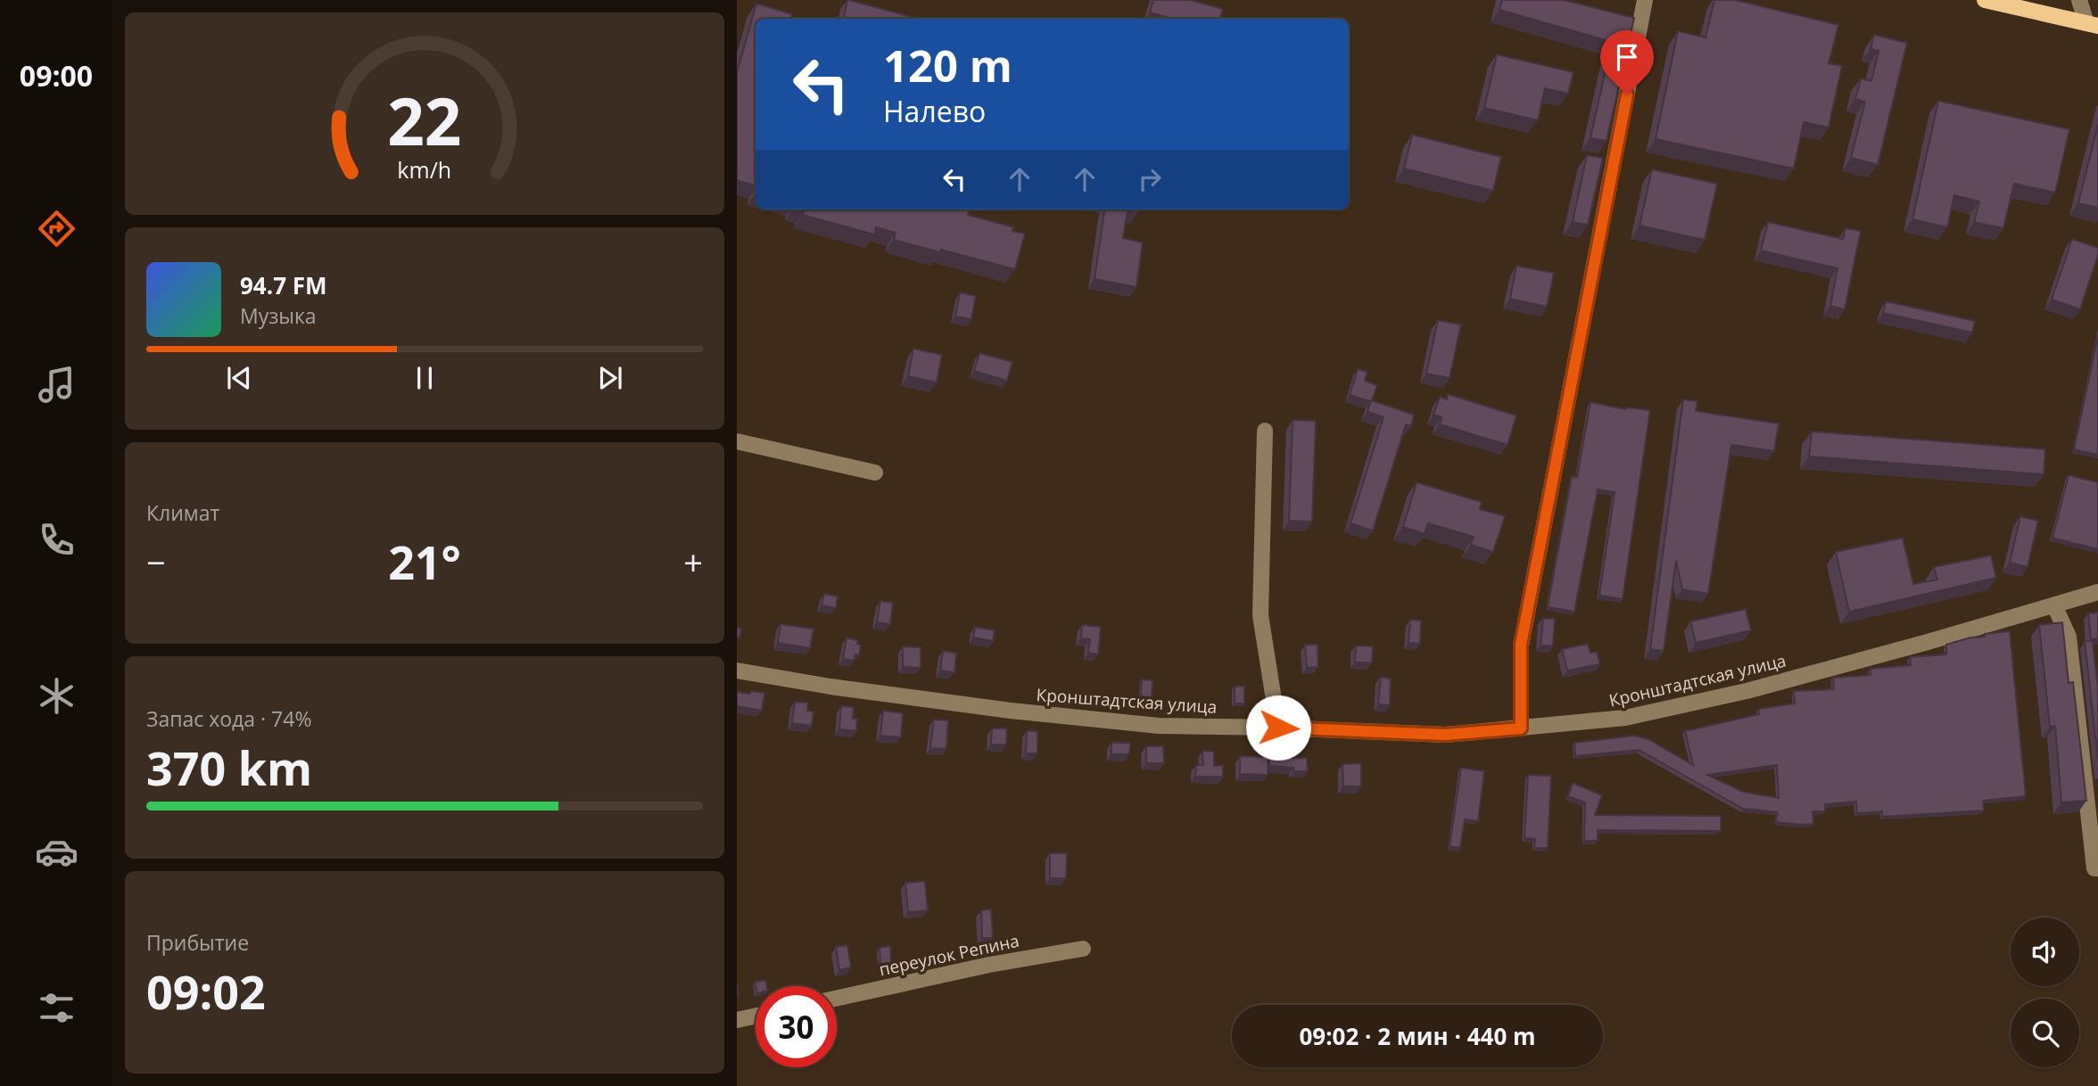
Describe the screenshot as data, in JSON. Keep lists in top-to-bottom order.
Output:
{
  "streets": {
    "street": ["Кронштадтская улица", "переулок Репина"]
  },
  "page": {
    "tabs": "09:00",
    "turn": ["120 m", "Налево"],
    "song": ["94.7 FM", "Музыка"],
    "tile": [
      "Климат",
      ["Запас хода · 74%", "370 km"],
      ["Прибытие", "09:02"]
    ],
    "heat": ["−", "21°", "+"],
    "limit": "30",
    "trip": "09:02 · 2 мин · 440 m",
    "gauge": ["22", "km/h"]
  }
}
